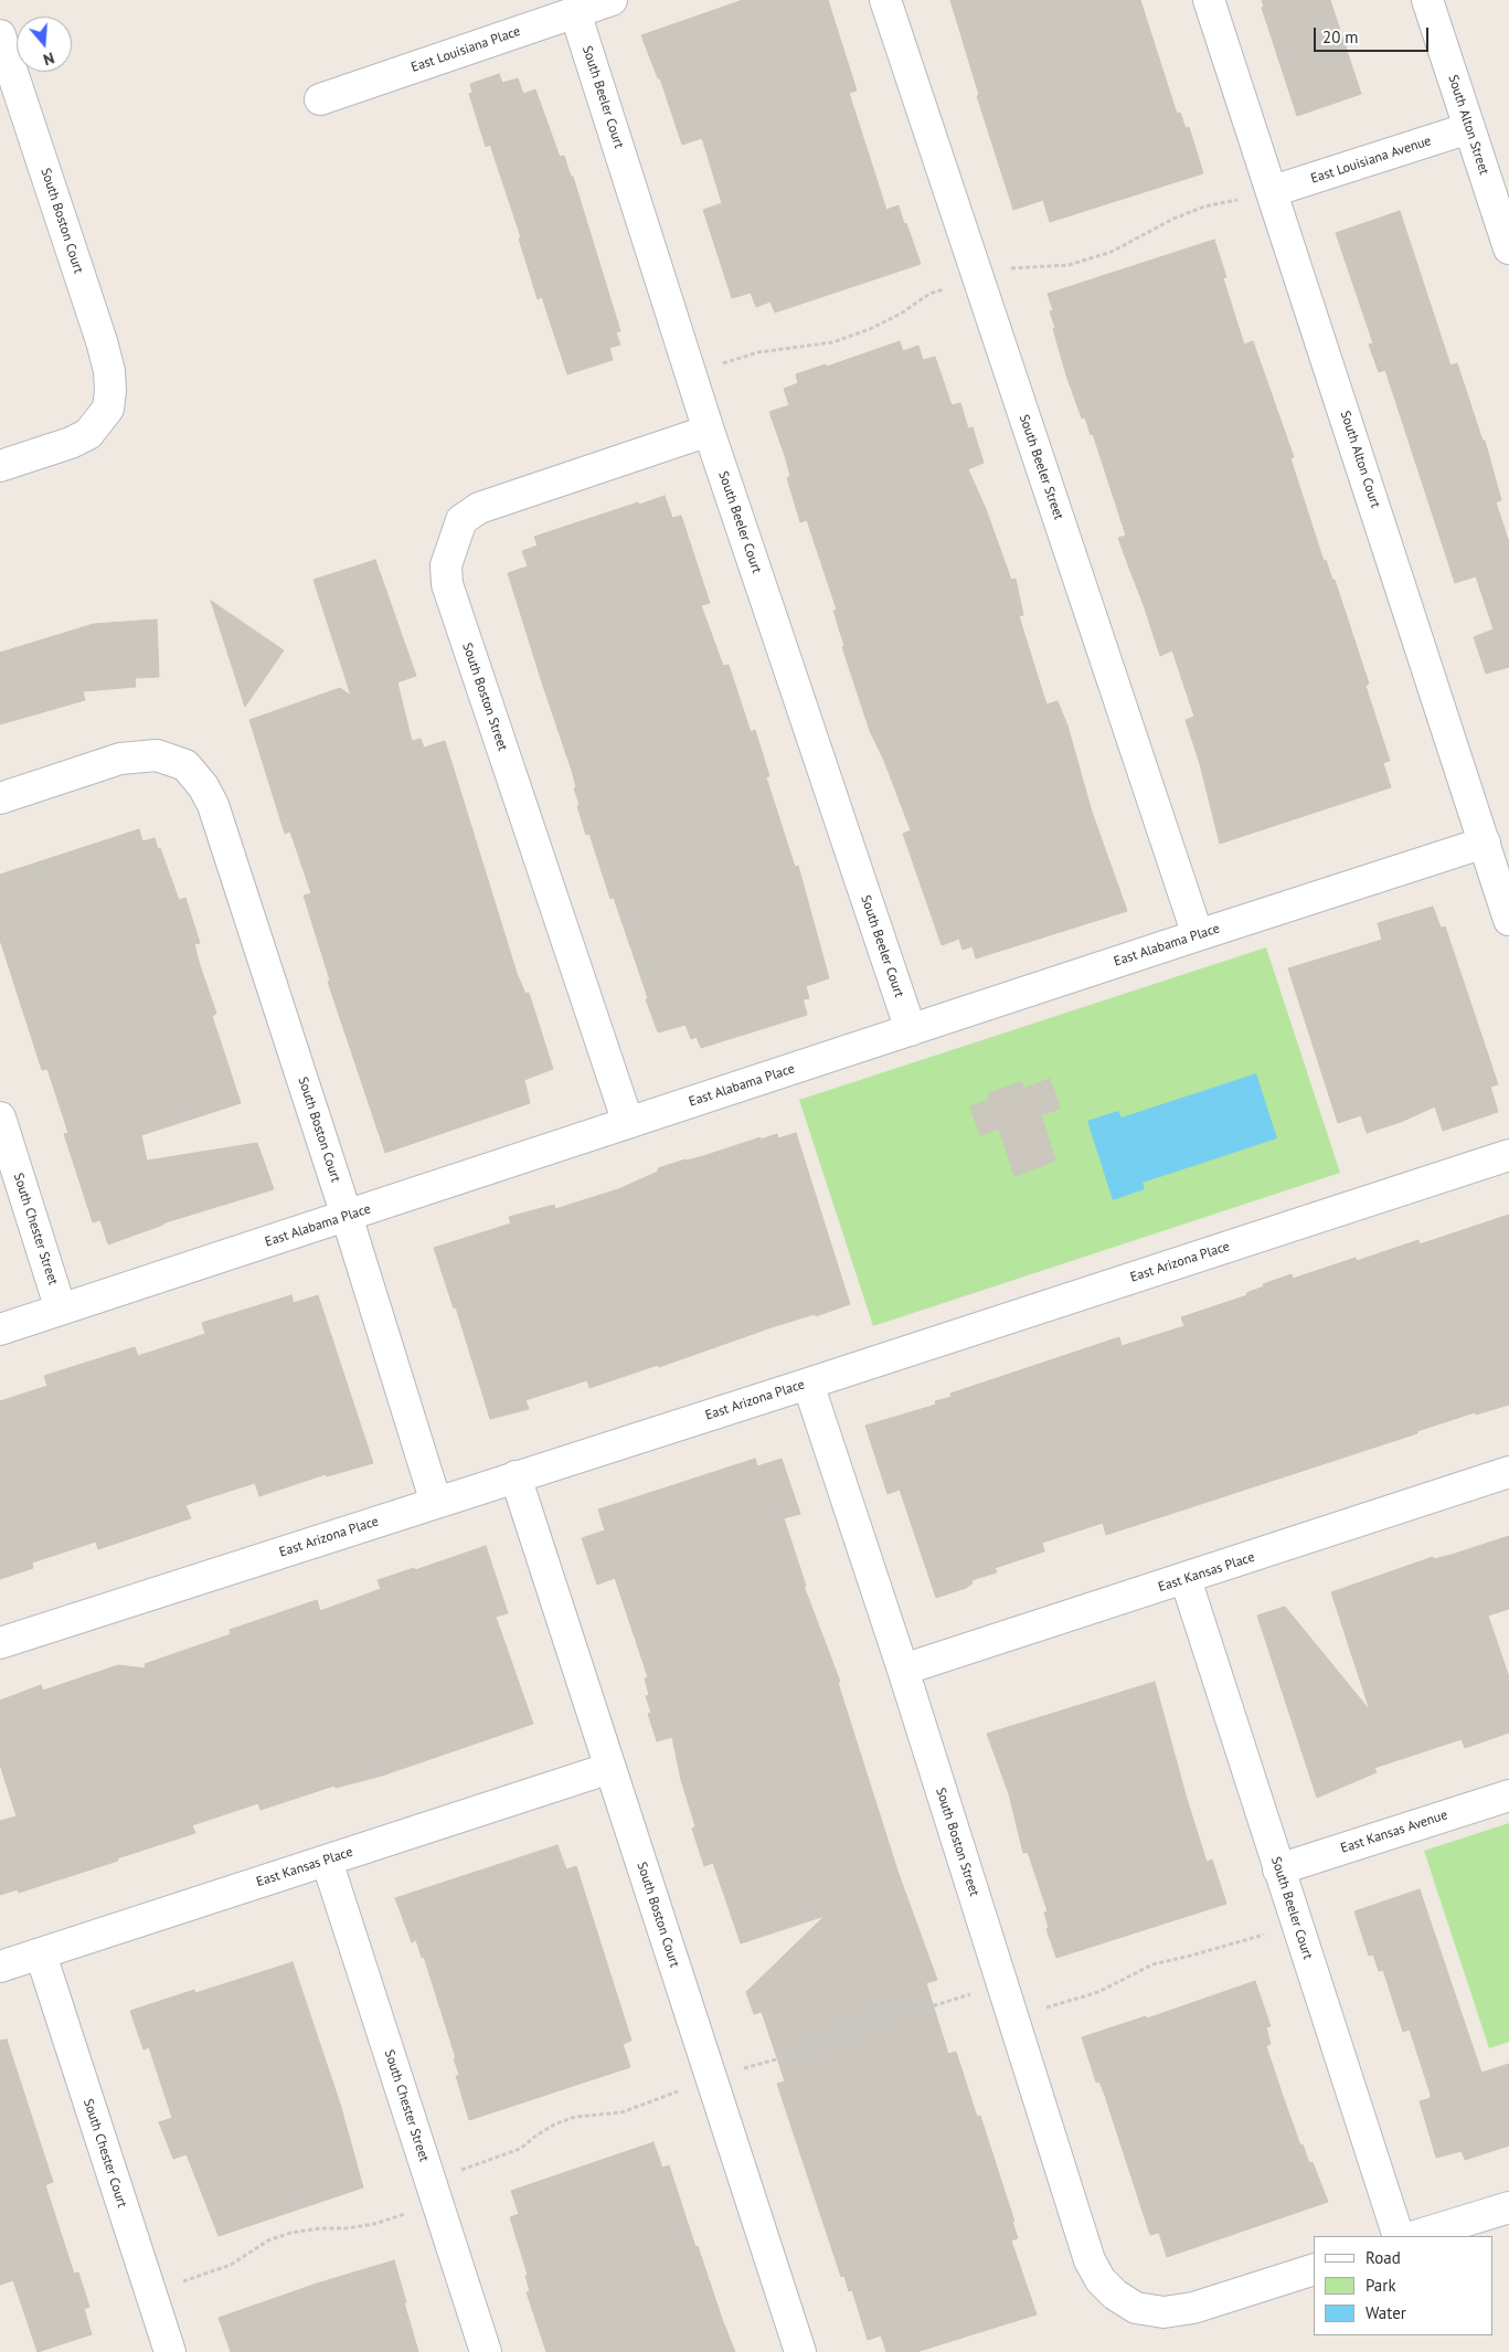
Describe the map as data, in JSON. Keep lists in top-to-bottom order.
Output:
{
  "streets": {
    "street": [
      "East Louisiana Place",
      "South Beeler Court",
      "South Alton Street",
      "East Louisiana Avenue",
      "South Boston Court",
      "South Alton Court",
      "South Beeler Street",
      "South Boston Street",
      "East Alabama Place",
      "South Chester Street",
      "East Arizona Place",
      "East Kansas Place",
      "East Kansas Avenue",
      "South Chester Court"
    ]
  },
  "crossings": [
    ["East Louisiana Place", "South Beeler Court"],
    ["South Beeler Court", "South Boston Street"],
    ["South Beeler Court", "East Alabama Place"],
    ["South Beeler Court", "East Kansas Place"],
    ["South Beeler Court", "East Kansas Avenue"],
    ["South Alton Street", "East Louisiana Avenue"],
    ["East Louisiana Avenue", "South Alton Court"],
    ["South Boston Court", "East Alabama Place"],
    ["South Boston Court", "East Arizona Place"],
    ["South Boston Court", "East Kansas Place"],
    ["South Alton Court", "East Alabama Place"],
    ["South Beeler Street", "East Alabama Place"],
    ["South Boston Street", "East Alabama Place"],
    ["South Boston Street", "East Arizona Place"],
    ["South Boston Street", "East Kansas Place"],
    ["East Alabama Place", "South Chester Street"],
    ["South Chester Street", "East Kansas Place"],
    ["East Kansas Place", "South Chester Court"]
  ],
  "legend": ["Road", "Park", "Water"],
  "scale_bar": "20 m",
  "north": "bottom"
}
